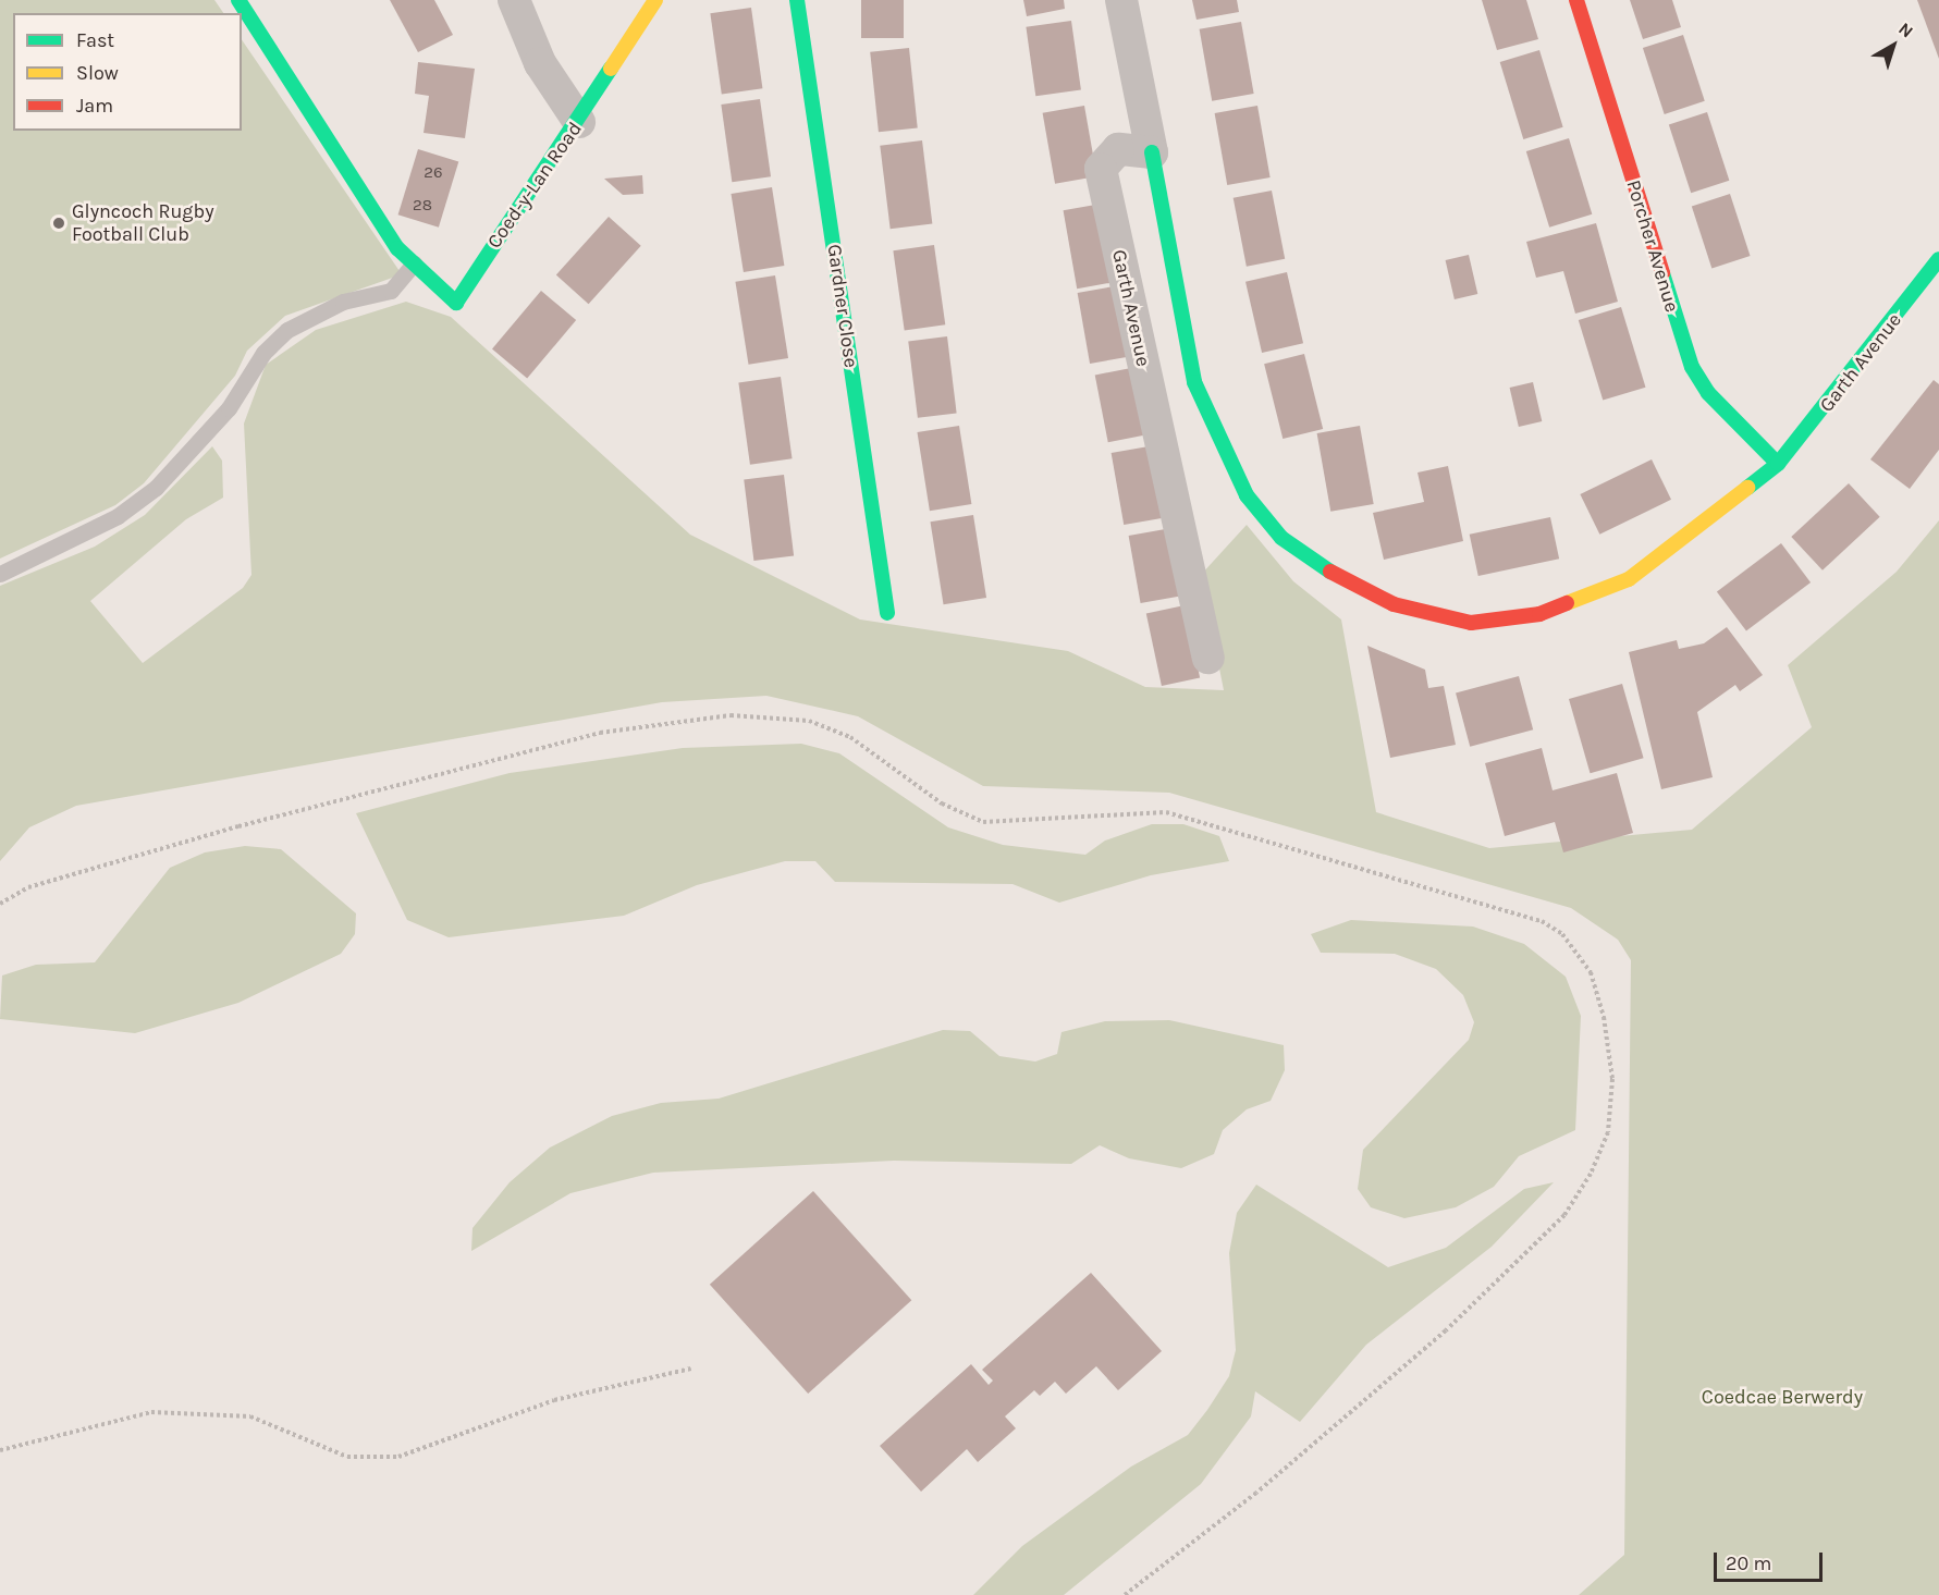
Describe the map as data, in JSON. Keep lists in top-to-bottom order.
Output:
{
  "streets": {
    "street": [
      "Coed-y-Lan Road",
      "Porcher Avenue",
      "Gardner Close",
      "Garth Avenue"
    ]
  },
  "crossings": [
    ["Porcher Avenue", "Garth Avenue"]
  ],
  "parks": ["Coedcae Berwerdy"],
  "places": ["Glyncoch Rugby Football Club"],
  "house_numbers": ["26", "28"],
  "legend": ["Fast", "Slow", "Jam"],
  "scale_bar": "20 m",
  "north": "top right"
}
